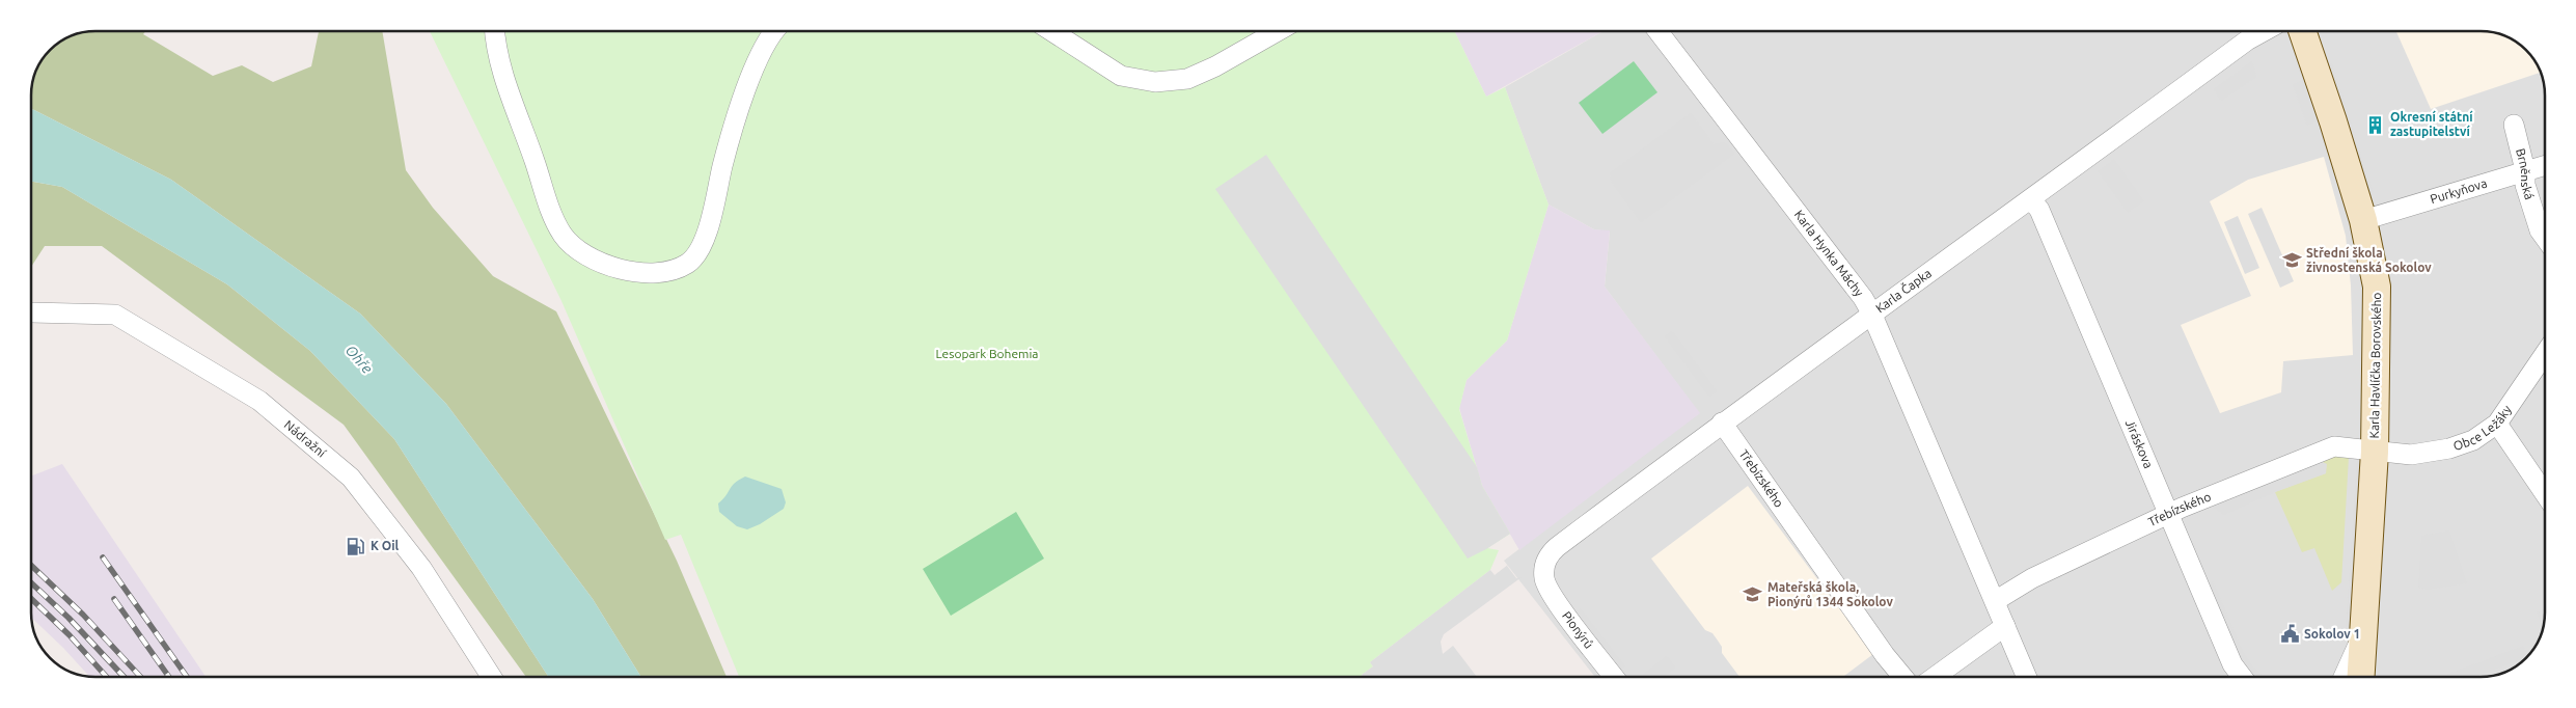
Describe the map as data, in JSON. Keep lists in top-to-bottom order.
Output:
{
  "streets": {
    "street": [
      "Brněnská",
      "Purkyňova",
      "Karla Hynka Máchy",
      "Karla Čapka",
      "Karla Havlíčka Borovského",
      "Obce Ležáky",
      "Nádražní",
      "Jiráskova",
      "Třebízského",
      "Pionýrů"
    ]
  },
  "crossings": [
    ["Brněnská", "Purkyňova"],
    ["Purkyňova", "Karla Havlíčka Borovského"],
    ["Karla Hynka Máchy", "Karla Čapka"],
    ["Karla Hynka Máchy", "Třebízského"],
    ["Karla Čapka", "Jiráskova"],
    ["Karla Čapka", "Třebízského"],
    ["Karla Čapka", "Pionýrů"],
    ["Karla Havlíčka Borovského", "Obce Ležáky"],
    ["Karla Havlíčka Borovského", "Třebízského"],
    ["Obce Ležáky", "Třebízského"],
    ["Jiráskova", "Třebízského"]
  ],
  "water": ["Ohře"],
  "parks": ["Lesopark Bohemia"],
  "places": {
    "building": ["Okresní státní zastupitelství"],
    "school or university": ["Střední škola živnostenská Sokolov", "Mateřská škola, Pionýrů 1344 Sokolov"],
    "fuel station": ["K Oil"],
    "public building": ["Sokolov 1"]
  }
}
